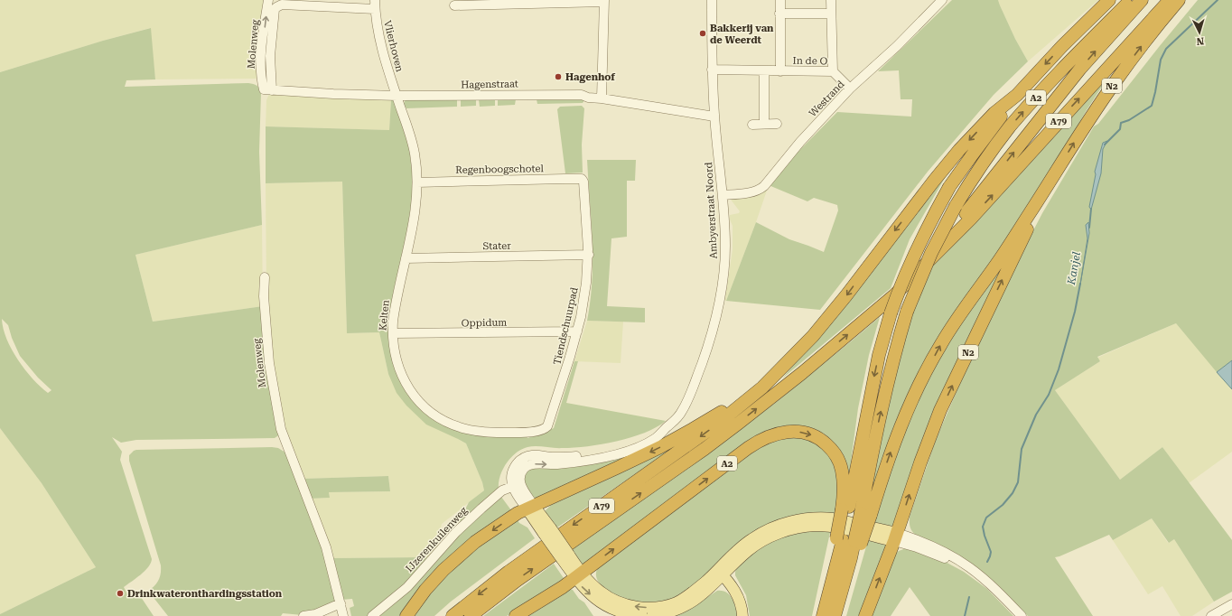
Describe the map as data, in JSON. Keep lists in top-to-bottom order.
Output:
{
  "streets": {
    "highway": ["N2", "A2", "A79"],
    "street": [
      "Molenweg",
      "Vlierhoven",
      "In de O",
      "Hagenstraat",
      "Westrand",
      "Regenboogschotel",
      "Ambyerstraat Noord",
      "Stater",
      "Kelten",
      "Oppidum",
      "Tiendschuurpad",
      "IJzerenkuilenweg"
    ]
  },
  "crossings": [
    ["Molenweg", "Hagenstraat"],
    ["Vlierhoven", "Hagenstraat"],
    ["Vlierhoven", "Kelten"],
    ["In de O", "Westrand"],
    ["In de O", "Ambyerstraat Noord"],
    ["Hagenstraat", "Ambyerstraat Noord"],
    ["Hagenstraat", "Kelten"],
    ["N2", "A2"],
    ["A2", "A79"],
    ["Westrand", "Ambyerstraat Noord"],
    ["Regenboogschotel", "Kelten"],
    ["Regenboogschotel", "Tiendschuurpad"],
    ["Ambyerstraat Noord", "IJzerenkuilenweg"],
    ["Stater", "Kelten"],
    ["Stater", "Tiendschuurpad"],
    ["Kelten", "Oppidum"],
    ["Kelten", "Tiendschuurpad"],
    ["Oppidum", "Tiendschuurpad"]
  ],
  "water": ["Kanjel"],
  "places": ["Bakkerij van de Weerdt", "Hagenhof", "Drinkwateronthardingsstation"],
  "north": "bottom"
}
